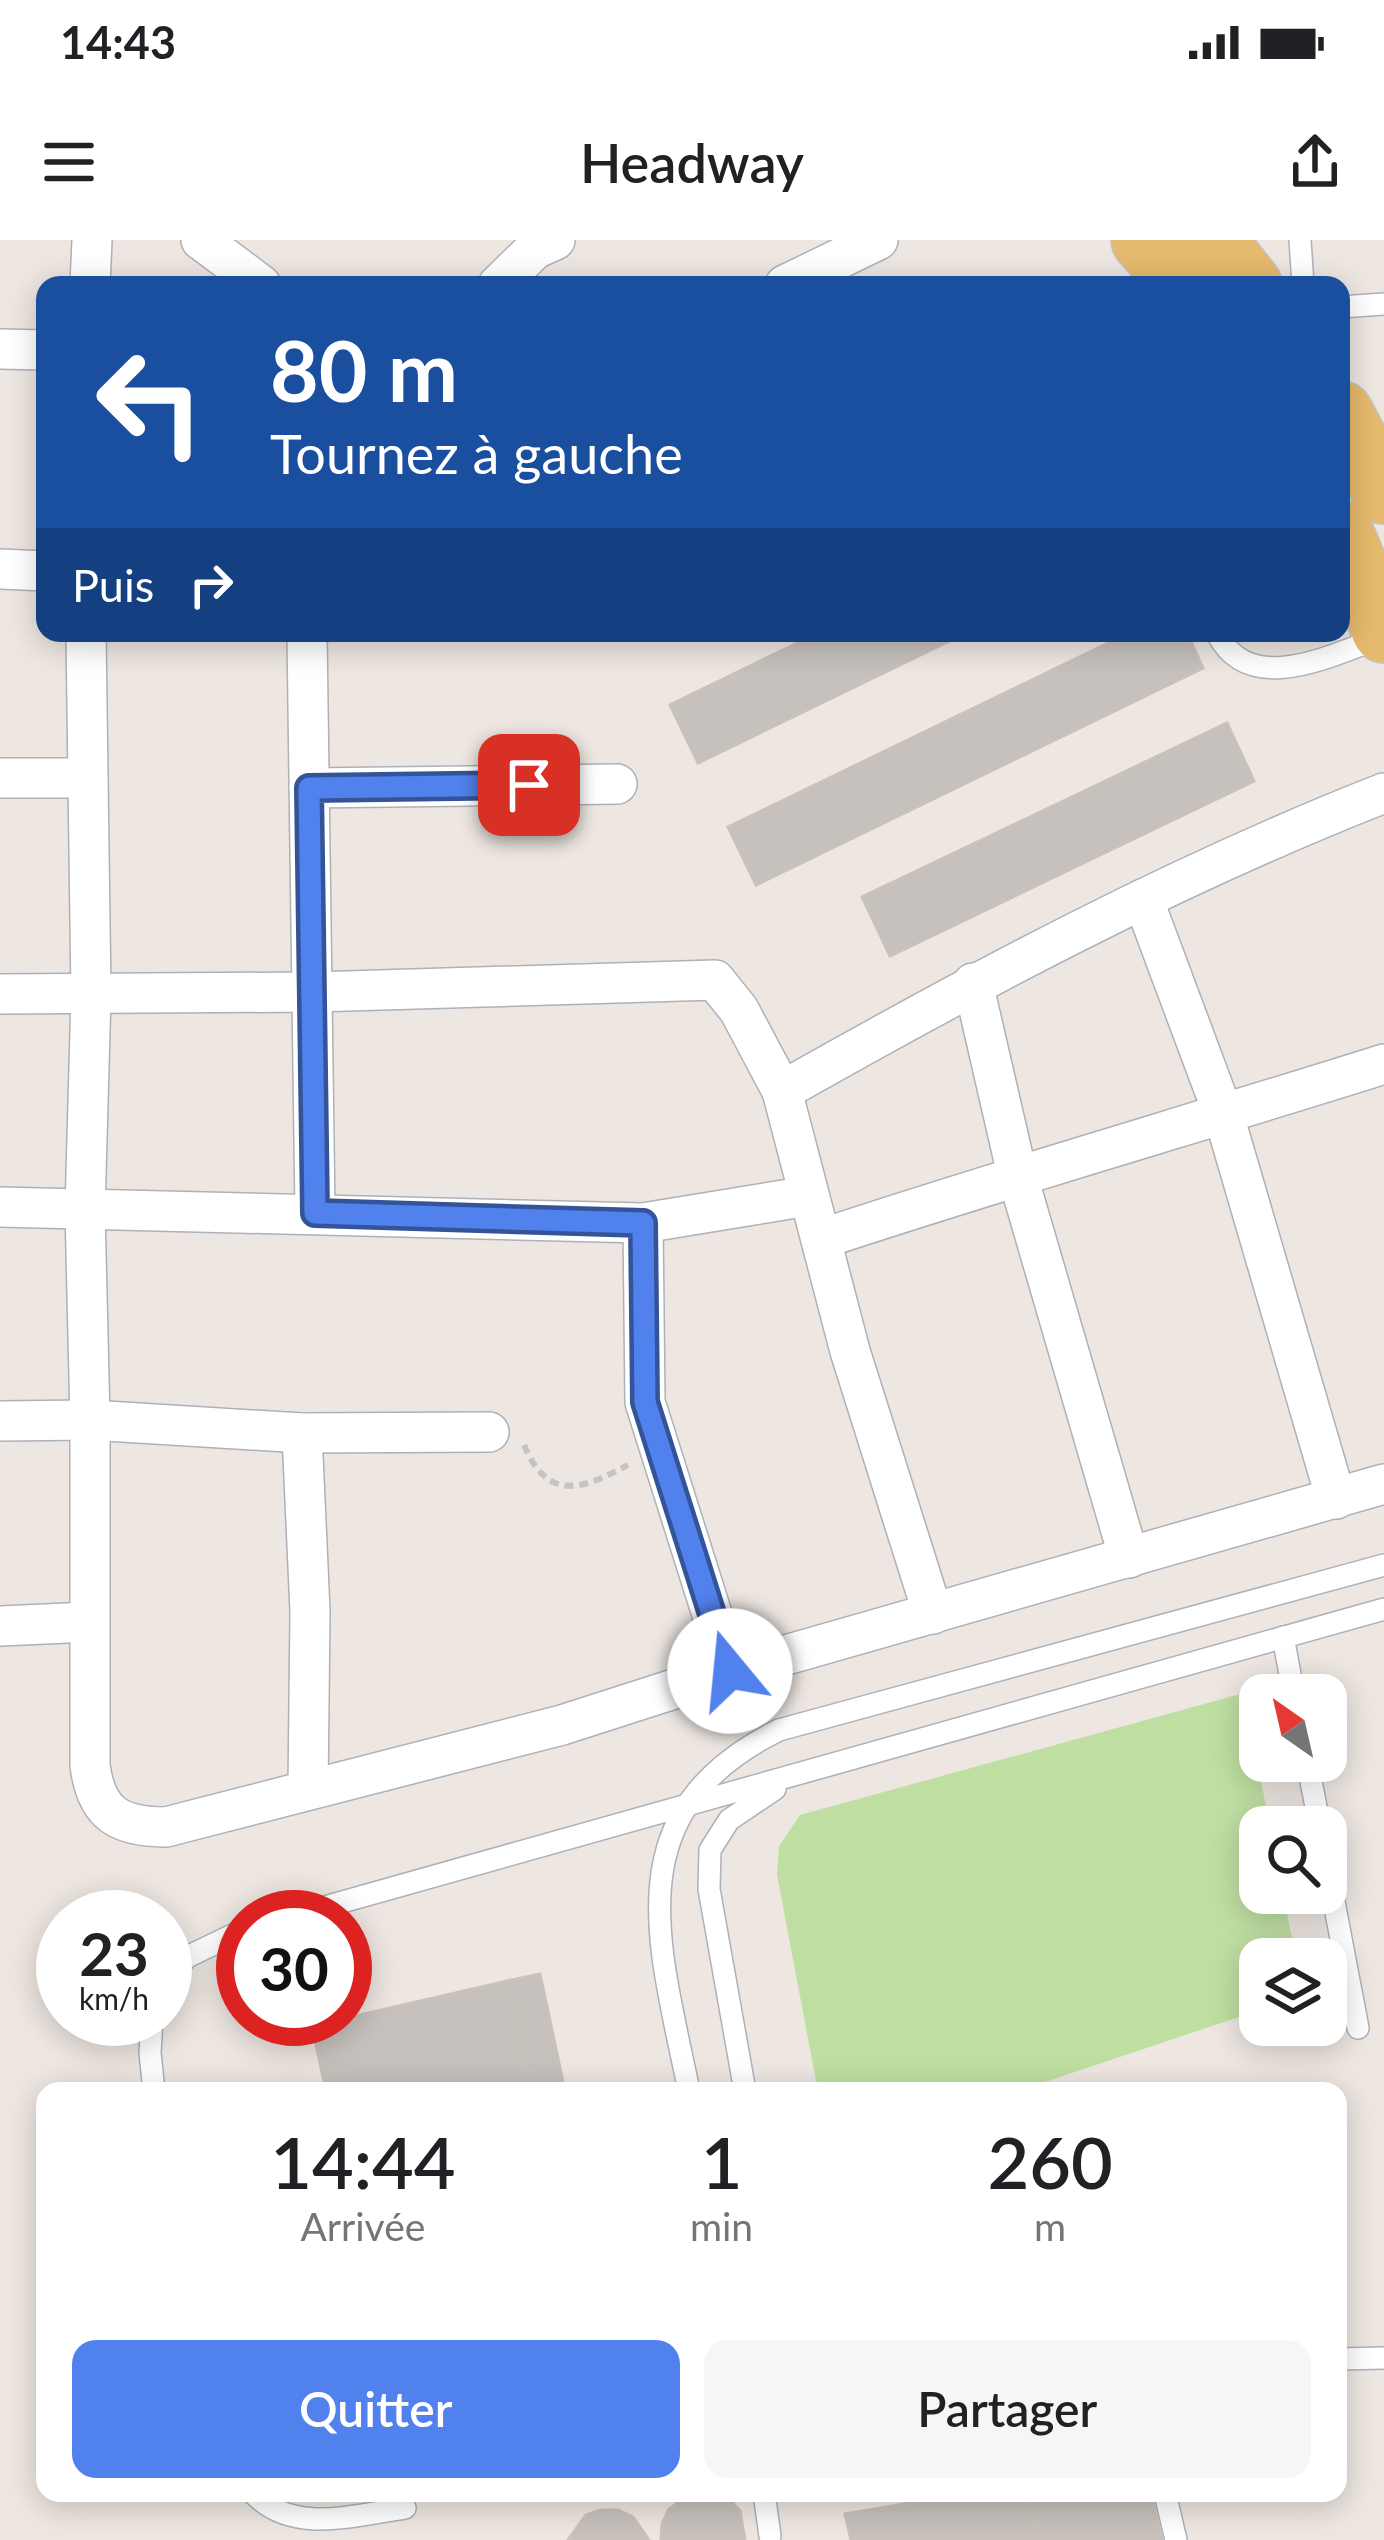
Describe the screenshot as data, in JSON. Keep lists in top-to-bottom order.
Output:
{
  "north": "top left",
  "page": {
    "status": "14:43",
    "header": "Headway",
    "turn": ["80 m", "Tournez à gauche"],
    "then": "Puis",
    "speed": "23 km/h",
    "limit": "30",
    "eta": [
      "14:44",
      "Arrivée",
      "1",
      "min",
      "260",
      "m"
    ],
    "buttons": ["Quitter", "Partager"]
  }
}
